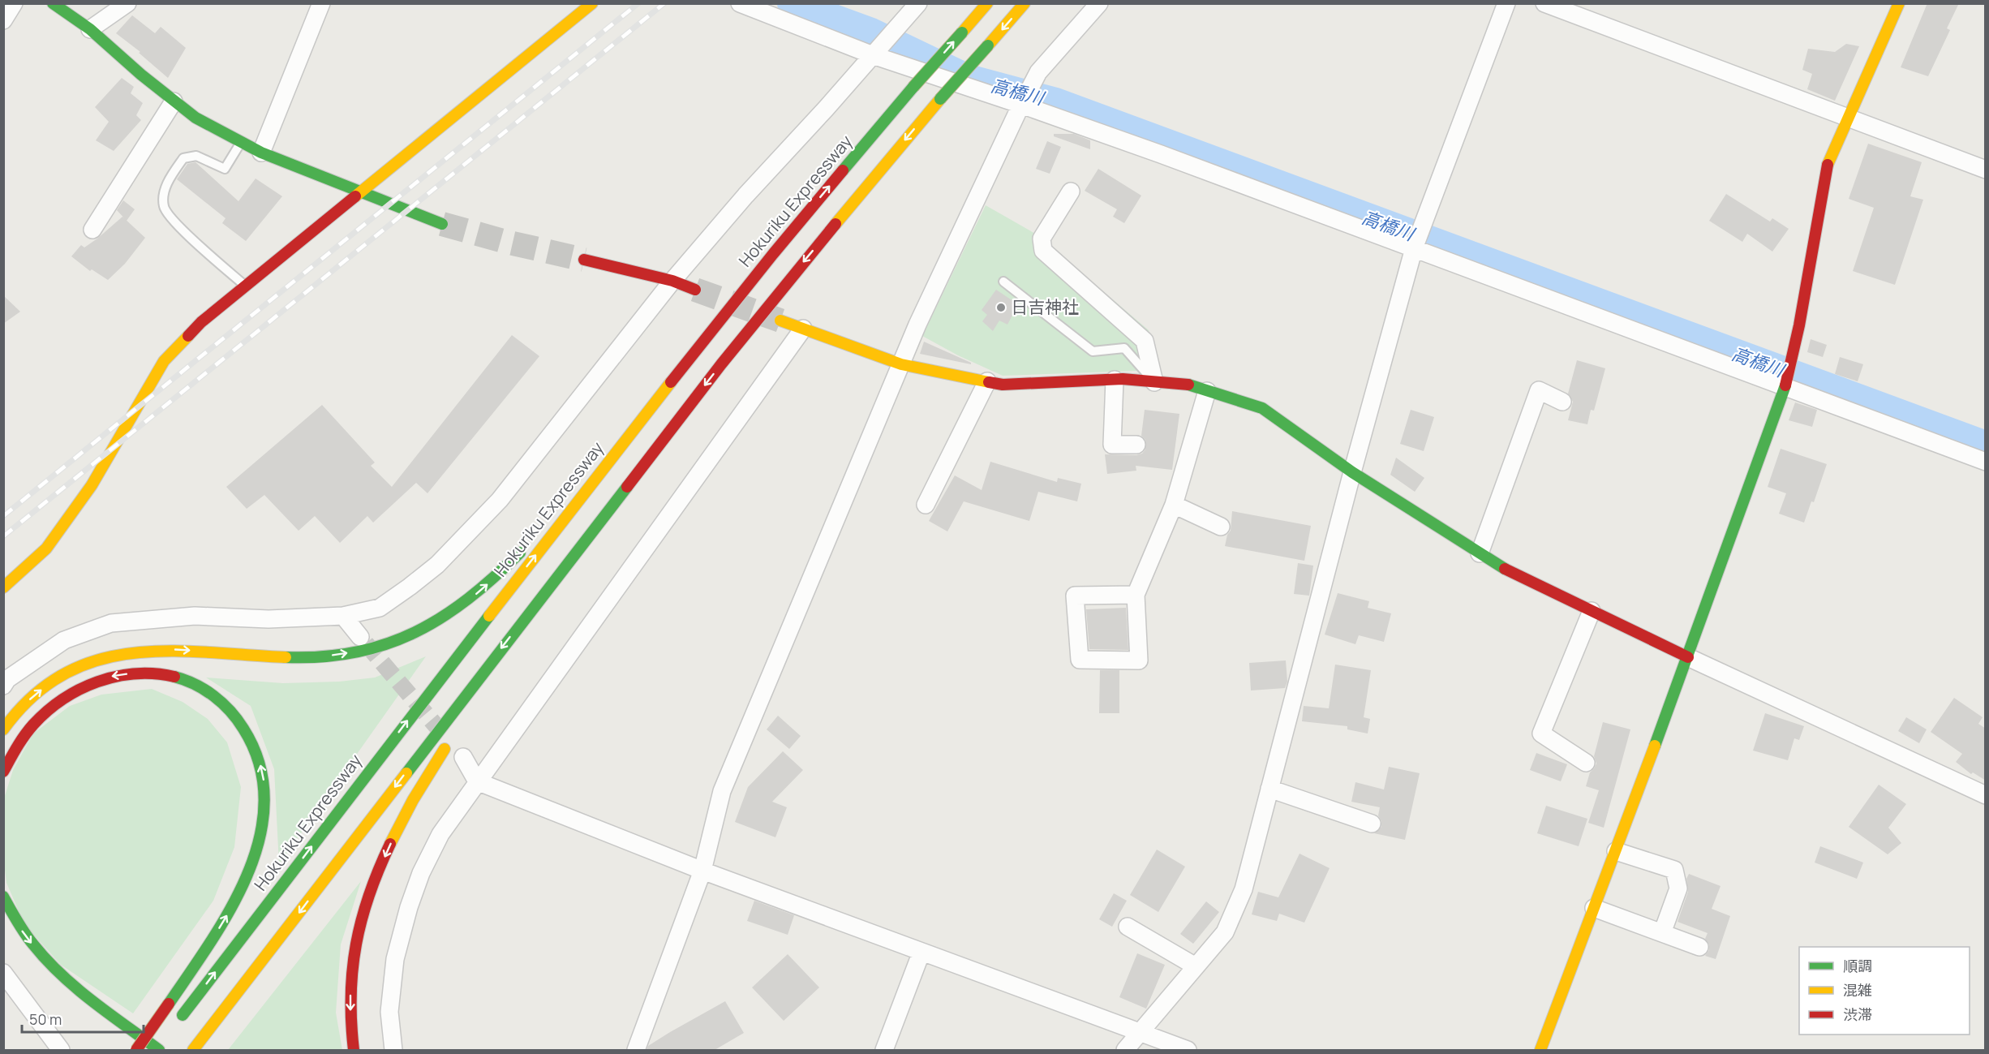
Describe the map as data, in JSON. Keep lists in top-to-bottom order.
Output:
{
  "streets": {
    "main road": ["Hokuriku Expressway"]
  },
  "water": ["高橋川"],
  "places": ["日吉神社"],
  "legend": ["順調", "混雑", "渋滞"],
  "scale_bar": "50 m"
}
